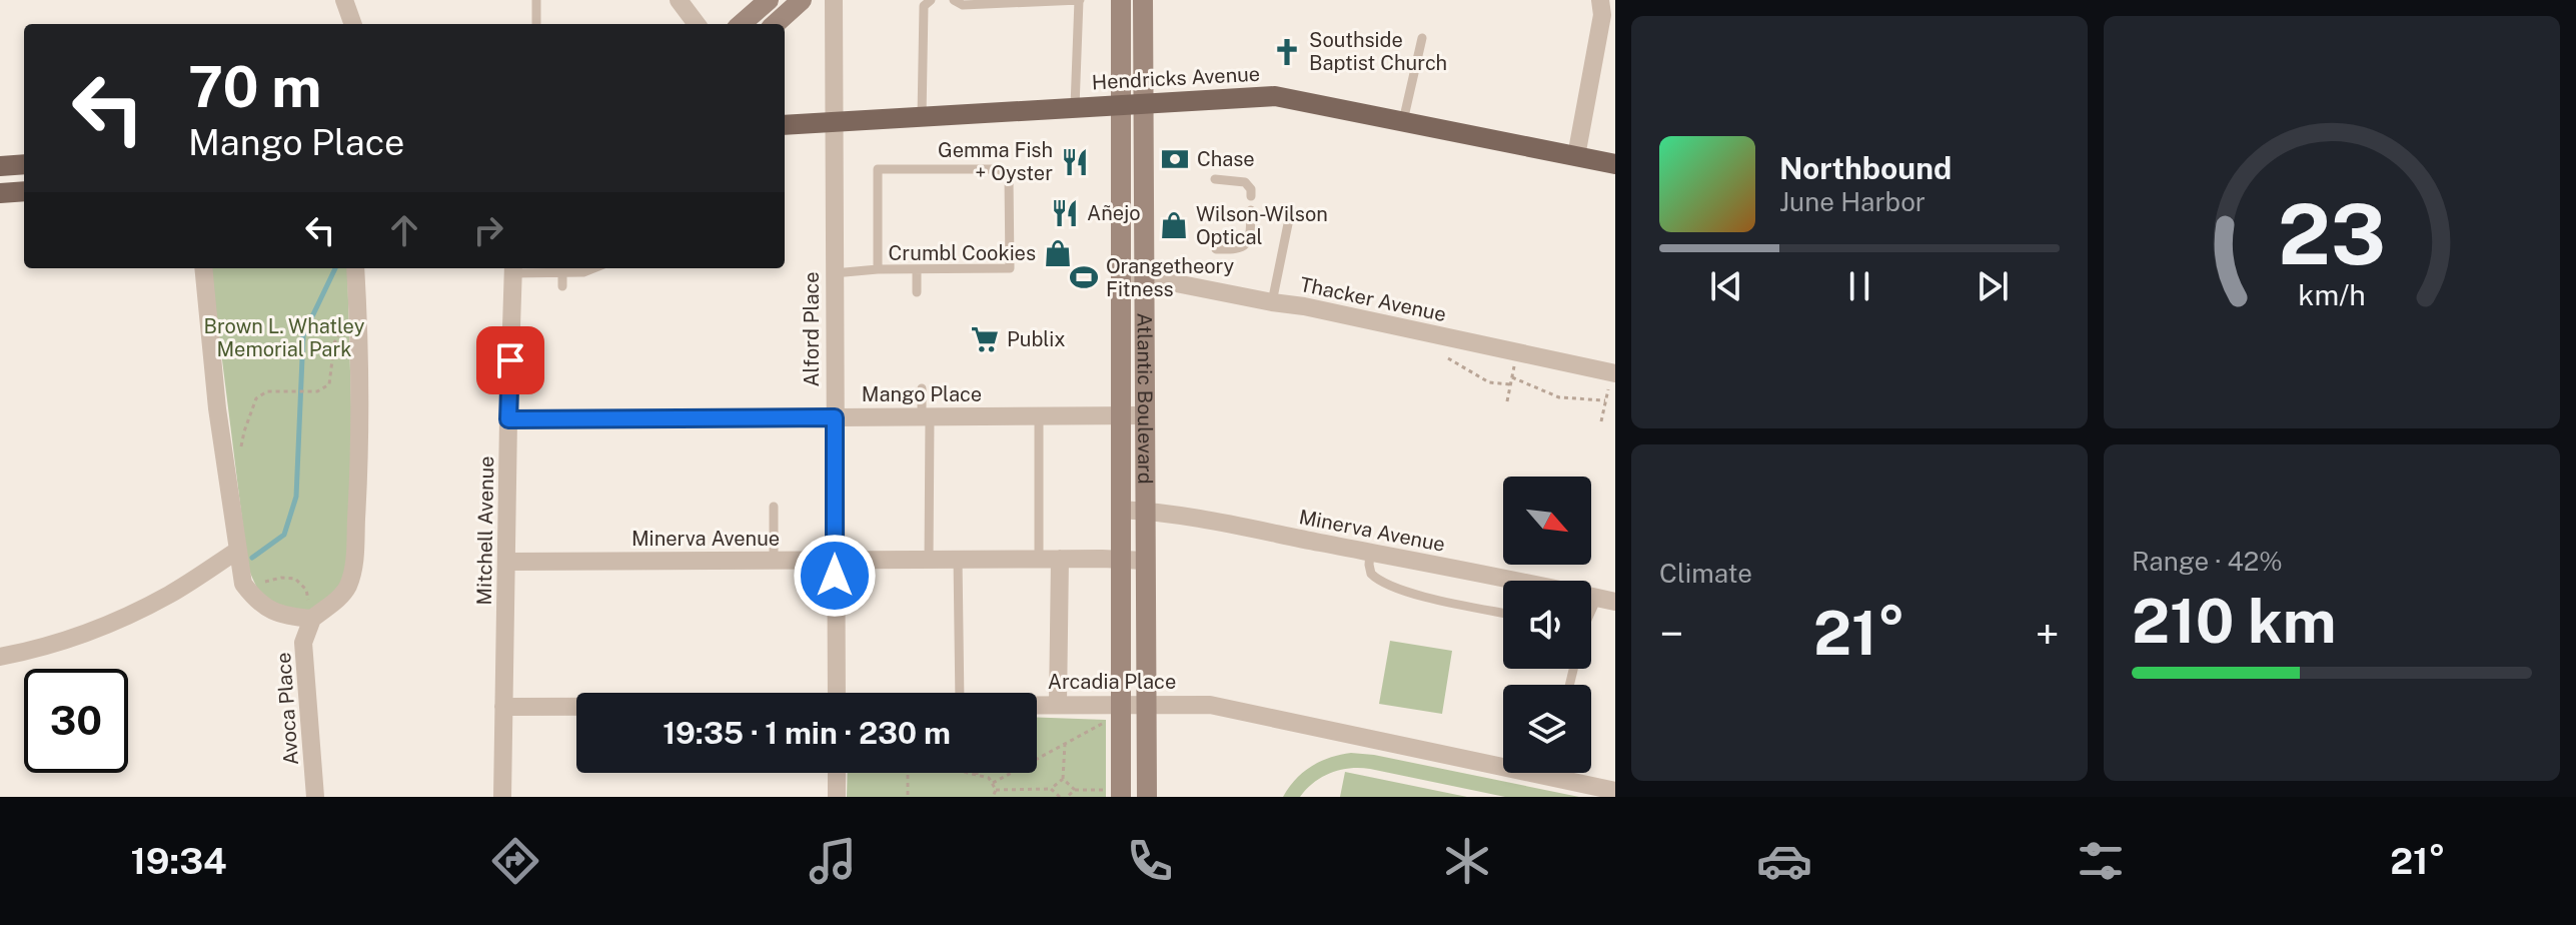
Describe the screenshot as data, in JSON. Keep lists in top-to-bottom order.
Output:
{
  "streets": {
    "main road": ["Hendricks Avenue", "Atlantic Boulevard"],
    "street": [
      "Thacker Avenue",
      "Alford Place",
      "Mango Place",
      "Mitchell Avenue",
      "Minerva Avenue",
      "Arcadia Place",
      "Avoca Place"
    ]
  },
  "crossings": [
    ["Hendricks Avenue", "Alford Place"],
    ["Hendricks Avenue", "Atlantic Boulevard"],
    ["Thacker Avenue", "Atlantic Boulevard"],
    ["Alford Place", "Mango Place"],
    ["Alford Place", "Minerva Avenue"],
    ["Mango Place", "Atlantic Boulevard"],
    ["Mango Place", "Mitchell Avenue"],
    ["Atlantic Boulevard", "Minerva Avenue"],
    ["Atlantic Boulevard", "Arcadia Place"],
    ["Mitchell Avenue", "Minerva Avenue"],
    ["Mitchell Avenue", "Arcadia Place"]
  ],
  "parks": ["Brown L. Whatley Memorial Park"],
  "places": {
    "church": ["Southside Baptist Church"],
    "bank": ["Chase"],
    "restaurant": ["Gemma Fish + Oyster", "Añejo"],
    "shop": ["Wilson-Wilson Optical", "Crumbl Cookies"],
    "sports": ["Orangetheory Fitness"],
    "supermarket": ["Publix"]
  },
  "north": "bottom right",
  "page": {
    "turn": ["70 m", "Mango Place"],
    "song": ["Northbound", "June Harbor"],
    "tile": [
      "Climate",
      ["Range · 42%", "210 km"]
    ],
    "heat": ["−", "21°", "+"],
    "limit": "30",
    "trip": "19:35 · 1 min · 230 m",
    "tabs": ["19:34", "21°"],
    "gauge": ["23", "km/h"]
  }
}
